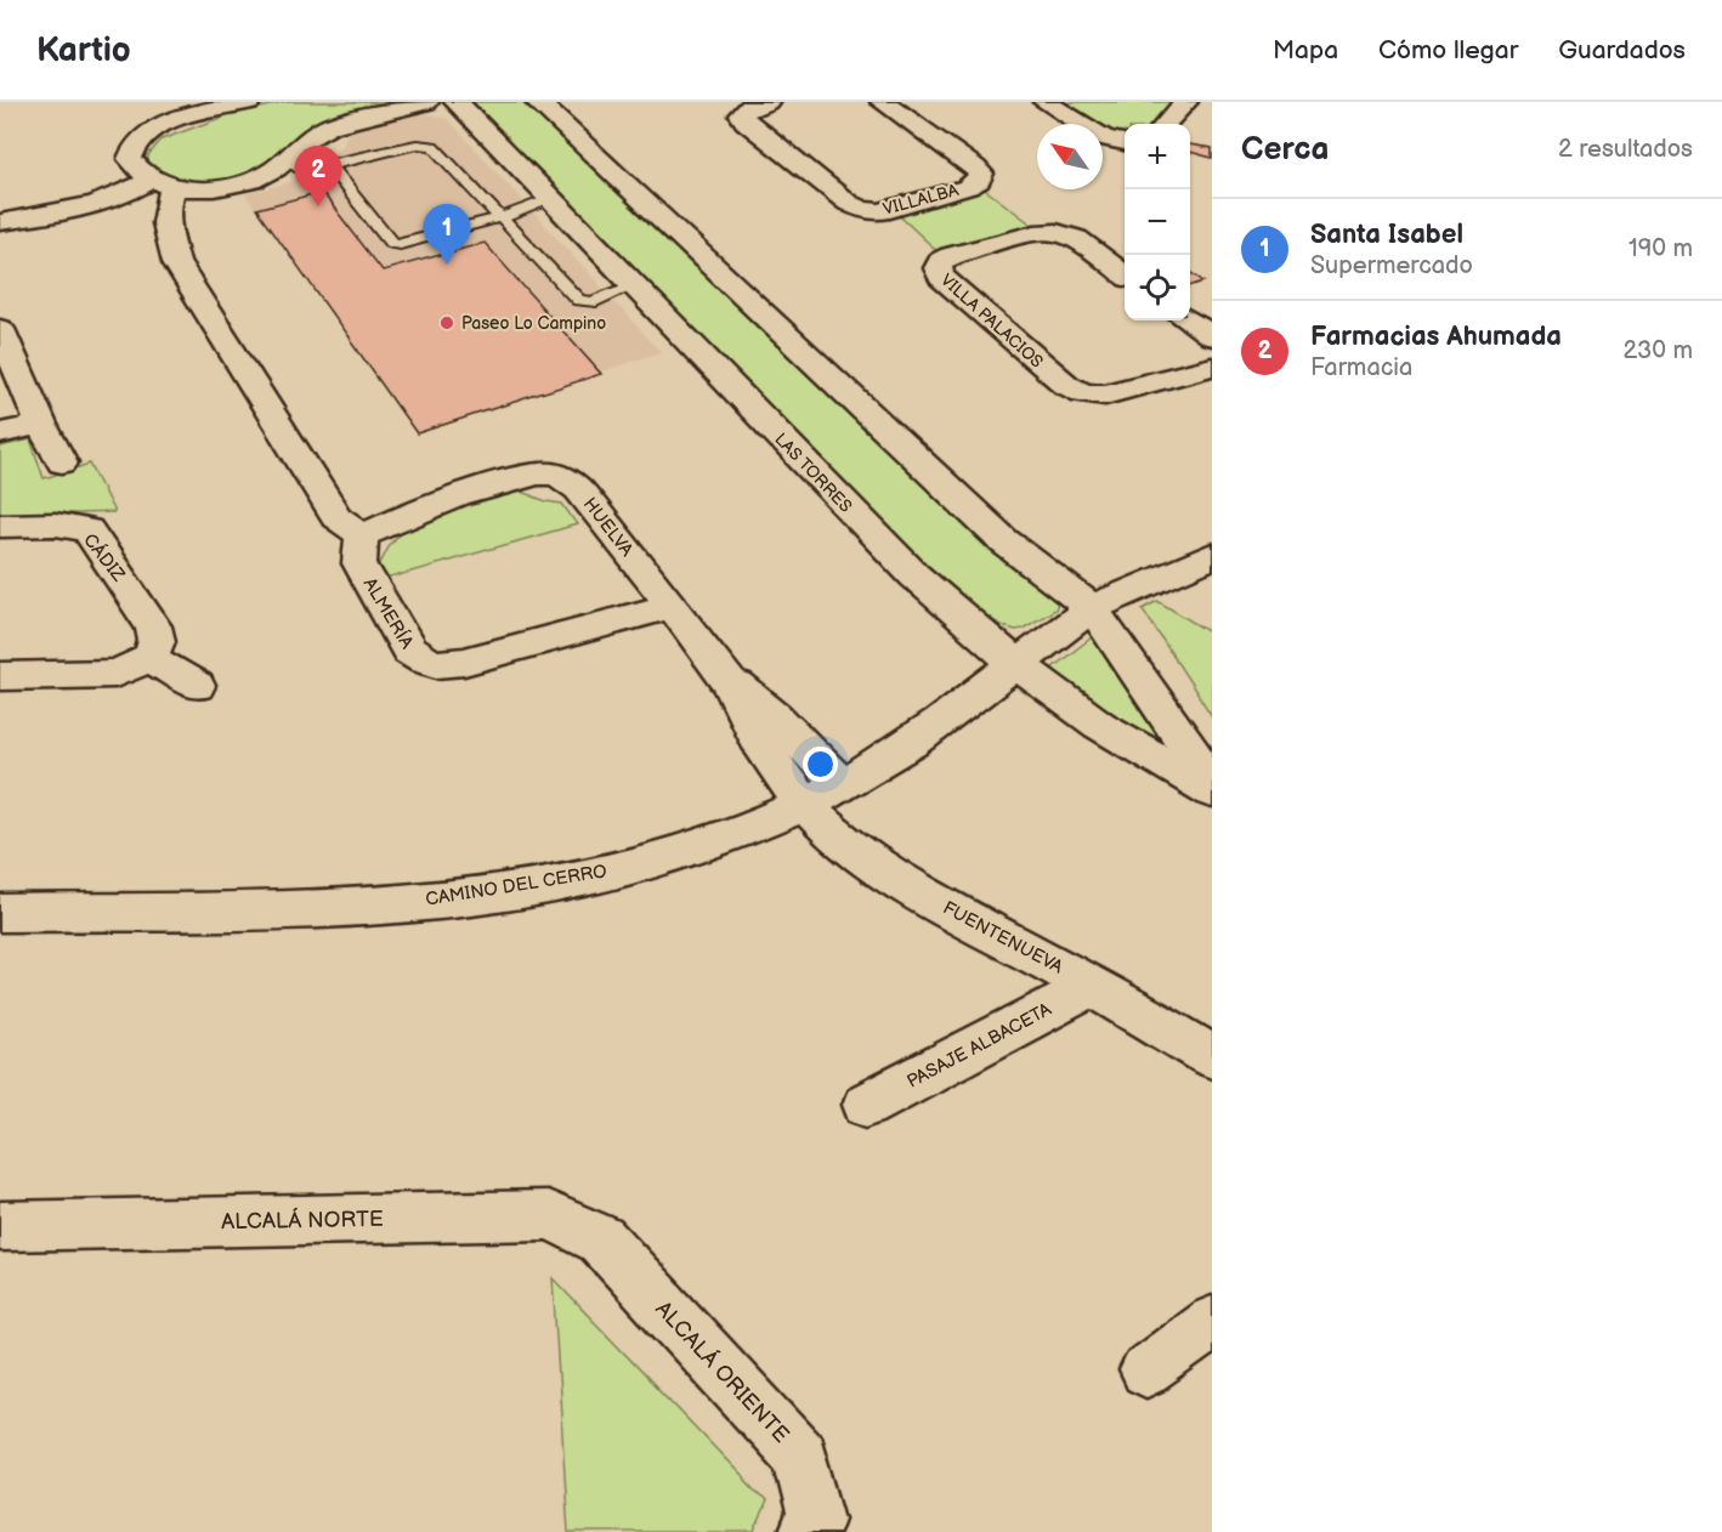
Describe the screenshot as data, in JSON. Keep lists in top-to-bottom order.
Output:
{
  "streets": {
    "street": [
      "VILLALBA",
      "VILLA PALACIOS",
      "LAS TORRES",
      "HUELVA",
      "CÁDIZ",
      "ALMERÍA",
      "CAMINO DEL CERRO",
      "FUENTENUEVA",
      "PASAJE ALBACETA",
      "ALCALÁ NORTE",
      "ALCALÁ ORIENTE"
    ]
  },
  "crossings": [
    ["LAS TORRES", "CAMINO DEL CERRO"],
    ["HUELVA", "ALMERÍA"],
    ["HUELVA", "CAMINO DEL CERRO"],
    ["HUELVA", "FUENTENUEVA"],
    ["CAMINO DEL CERRO", "FUENTENUEVA"],
    ["FUENTENUEVA", "PASAJE ALBACETA"],
    ["ALCALÁ NORTE", "ALCALÁ ORIENTE"]
  ],
  "places": ["Paseo Lo Campino"],
  "north": "top left",
  "page": {
    "header": "Kartio",
    "nav": ["Mapa", "Cómo llegar", "Guardados"],
    "heading": ["Cerca", "2 resultados"],
    "map_buttons": ["+", "−"],
    "pins": ["2", "1"],
    "list": [
      {
        "mark": "1",
        "name": "Santa Isabel",
        "note": "Supermercado",
        "value": "190 m"
      },
      {
        "mark": "2",
        "name": "Farmacias Ahumada",
        "note": "Farmacia",
        "value": "230 m"
      }
    ]
  }
}
